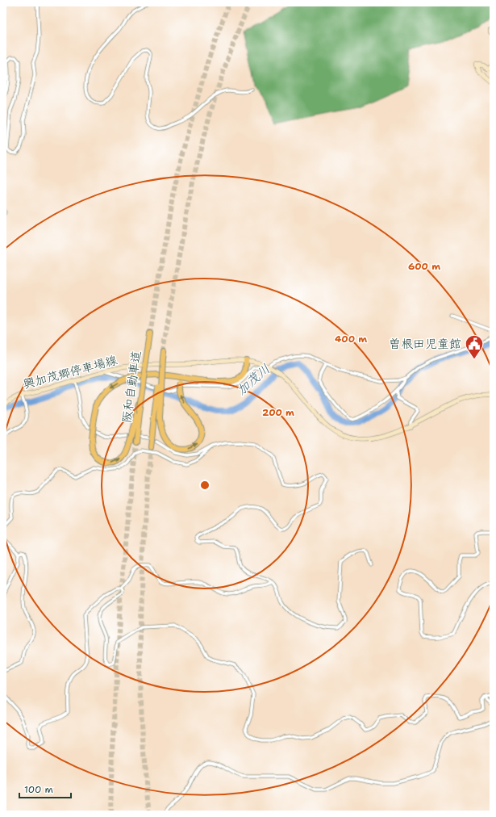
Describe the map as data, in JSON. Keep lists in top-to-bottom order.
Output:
{
  "streets": {
    "highway": ["阪和自動車道"],
    "main road": ["興加茂郷停車場線"]
  },
  "water": ["加茂川"],
  "places": {
    "public building": ["曽根田児童館"]
  },
  "scale_bar": "100 m",
  "rings": ["600 m", "400 m", "200 m"]
}
